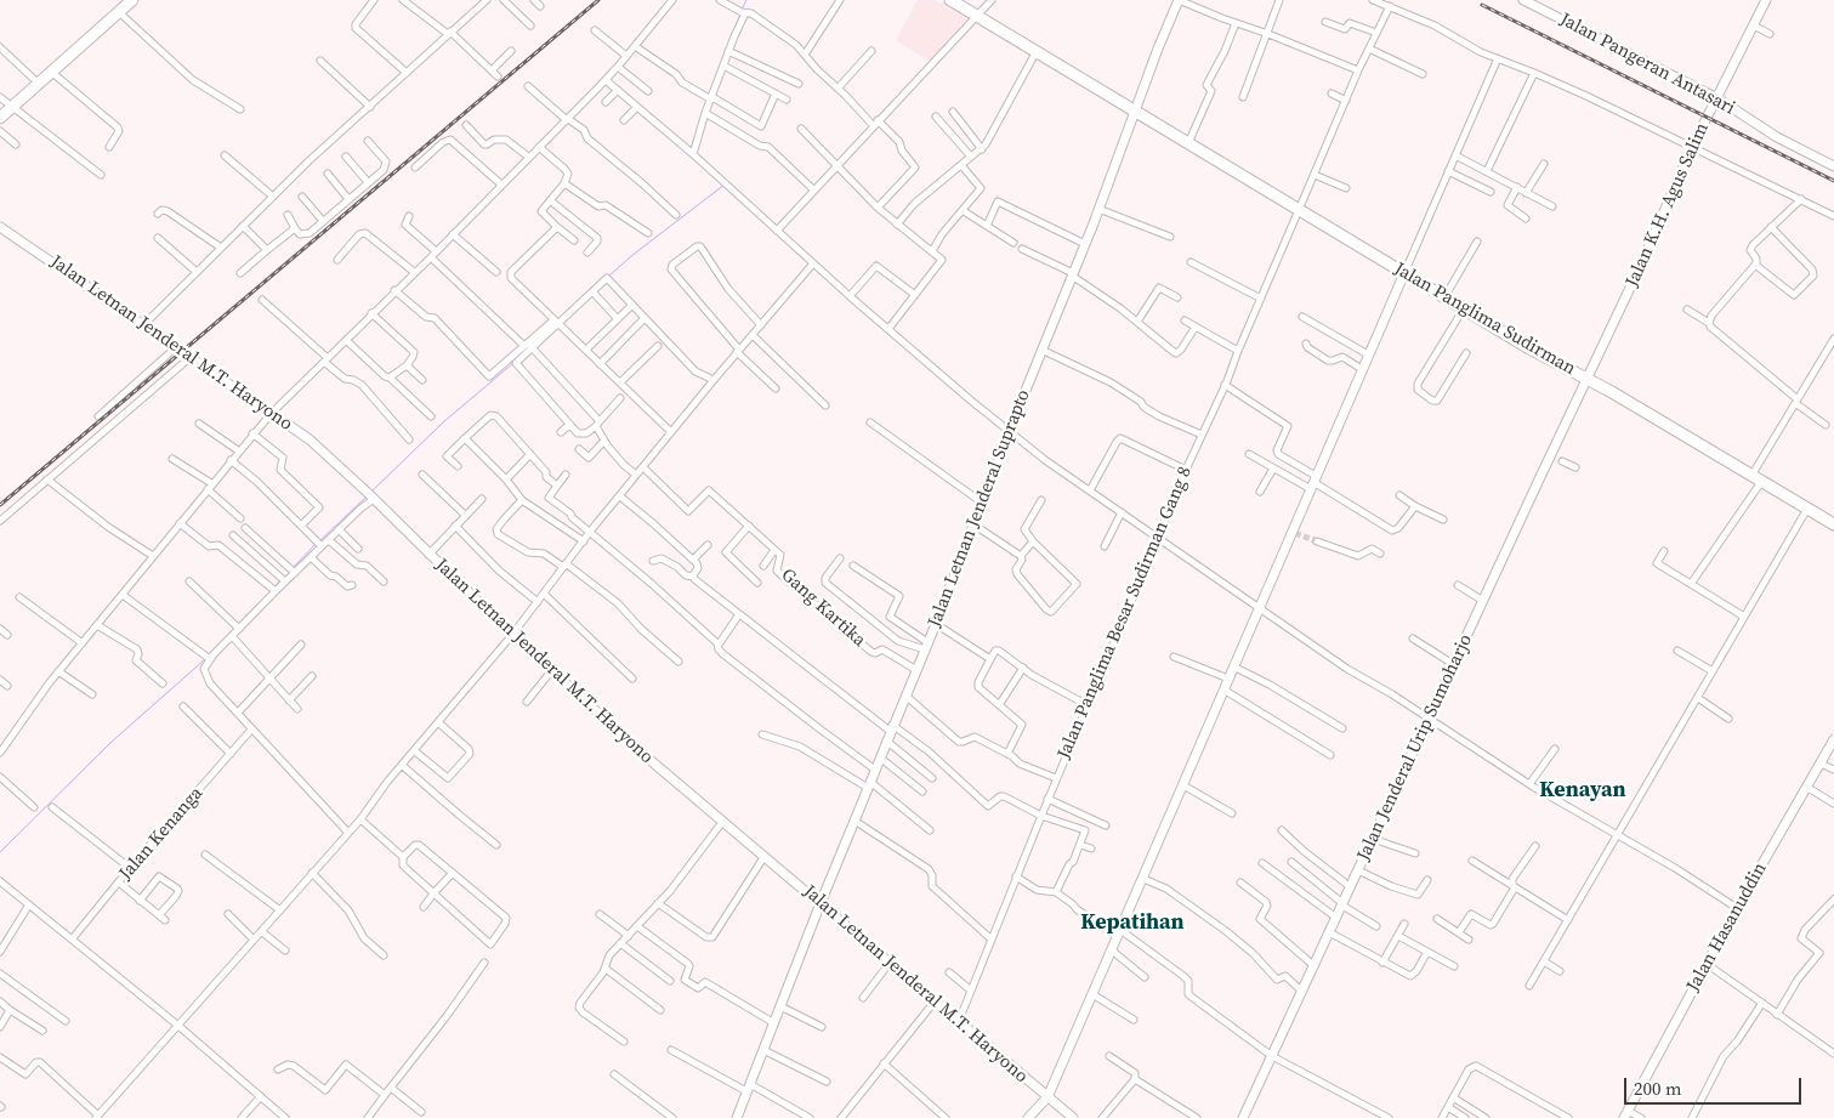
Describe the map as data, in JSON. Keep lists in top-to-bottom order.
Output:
{
  "streets": {
    "highway": ["Jalan Panglima Sudirman"],
    "main road": [
      "Jalan Pangeran Antasari",
      "Jalan K.H. Agus Salim",
      "Jalan Letnan Jenderal M.T. Haryono",
      "Jalan Letnan Jenderal Suprapto",
      "Jalan Jenderal Urip Sumoharjo",
      "Jalan Hasanuddin"
    ],
    "street": ["Gang Kartika", "Jalan Panglima Besar Sudirman Gang 8", "Jalan Kenanga"]
  },
  "crossings": [
    ["Jalan Pangeran Antasari", "Jalan K.H. Agus Salim"],
    ["Jalan K.H. Agus Salim", "Jalan Panglima Sudirman"],
    ["Jalan K.H. Agus Salim", "Jalan Jenderal Urip Sumoharjo"],
    ["Jalan Panglima Sudirman", "Jalan Letnan Jenderal Suprapto"],
    ["Jalan Panglima Sudirman", "Jalan Panglima Besar Sudirman Gang 8"],
    ["Jalan Panglima Sudirman", "Jalan Jenderal Urip Sumoharjo"],
    ["Jalan Letnan Jenderal M.T. Haryono", "Jalan Letnan Jenderal Suprapto"],
    ["Jalan Letnan Jenderal M.T. Haryono", "Jalan Panglima Besar Sudirman Gang 8"],
    ["Jalan Letnan Jenderal Suprapto", "Gang Kartika"]
  ],
  "districts": ["Kenayan", "Kepatihan"],
  "scale_bar": "200 m"
}
